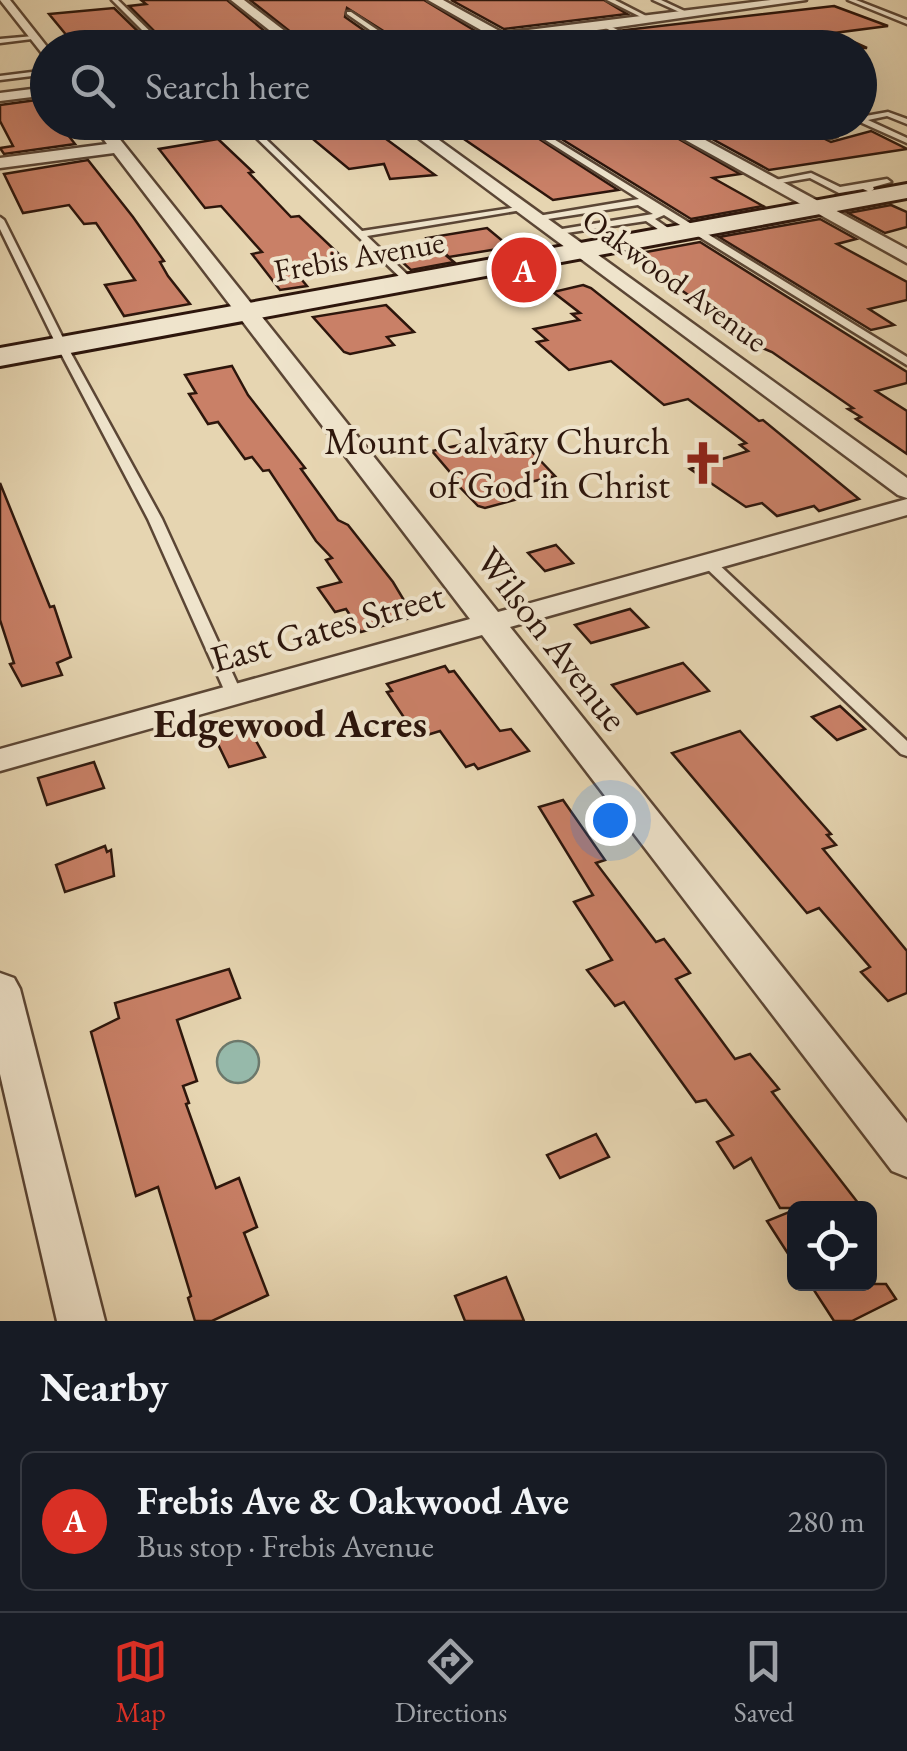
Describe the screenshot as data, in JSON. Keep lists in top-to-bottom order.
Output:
{
  "streets": {
    "main road": ["Frebis Avenue"],
    "street": ["Oakwood Avenue", "East Gates Street", "Wilson Avenue"]
  },
  "crossings": [
    ["Frebis Avenue", "Oakwood Avenue"],
    ["Frebis Avenue", "Wilson Avenue"],
    ["East Gates Street", "Wilson Avenue"]
  ],
  "districts": ["Edgewood Acres"],
  "places": {
    "church": ["Mount Calvary Church of God in Christ"]
  },
  "page": {
    "search": "Search here",
    "pins": "A",
    "heading": "Nearby",
    "list": [
      {
        "mark": "A",
        "name": "Frebis Ave & Oakwood Ave",
        "note": "Bus stop · Frebis Avenue",
        "value": "280 m"
      }
    ],
    "nav": ["Map", "Directions", "Saved"]
  }
}
